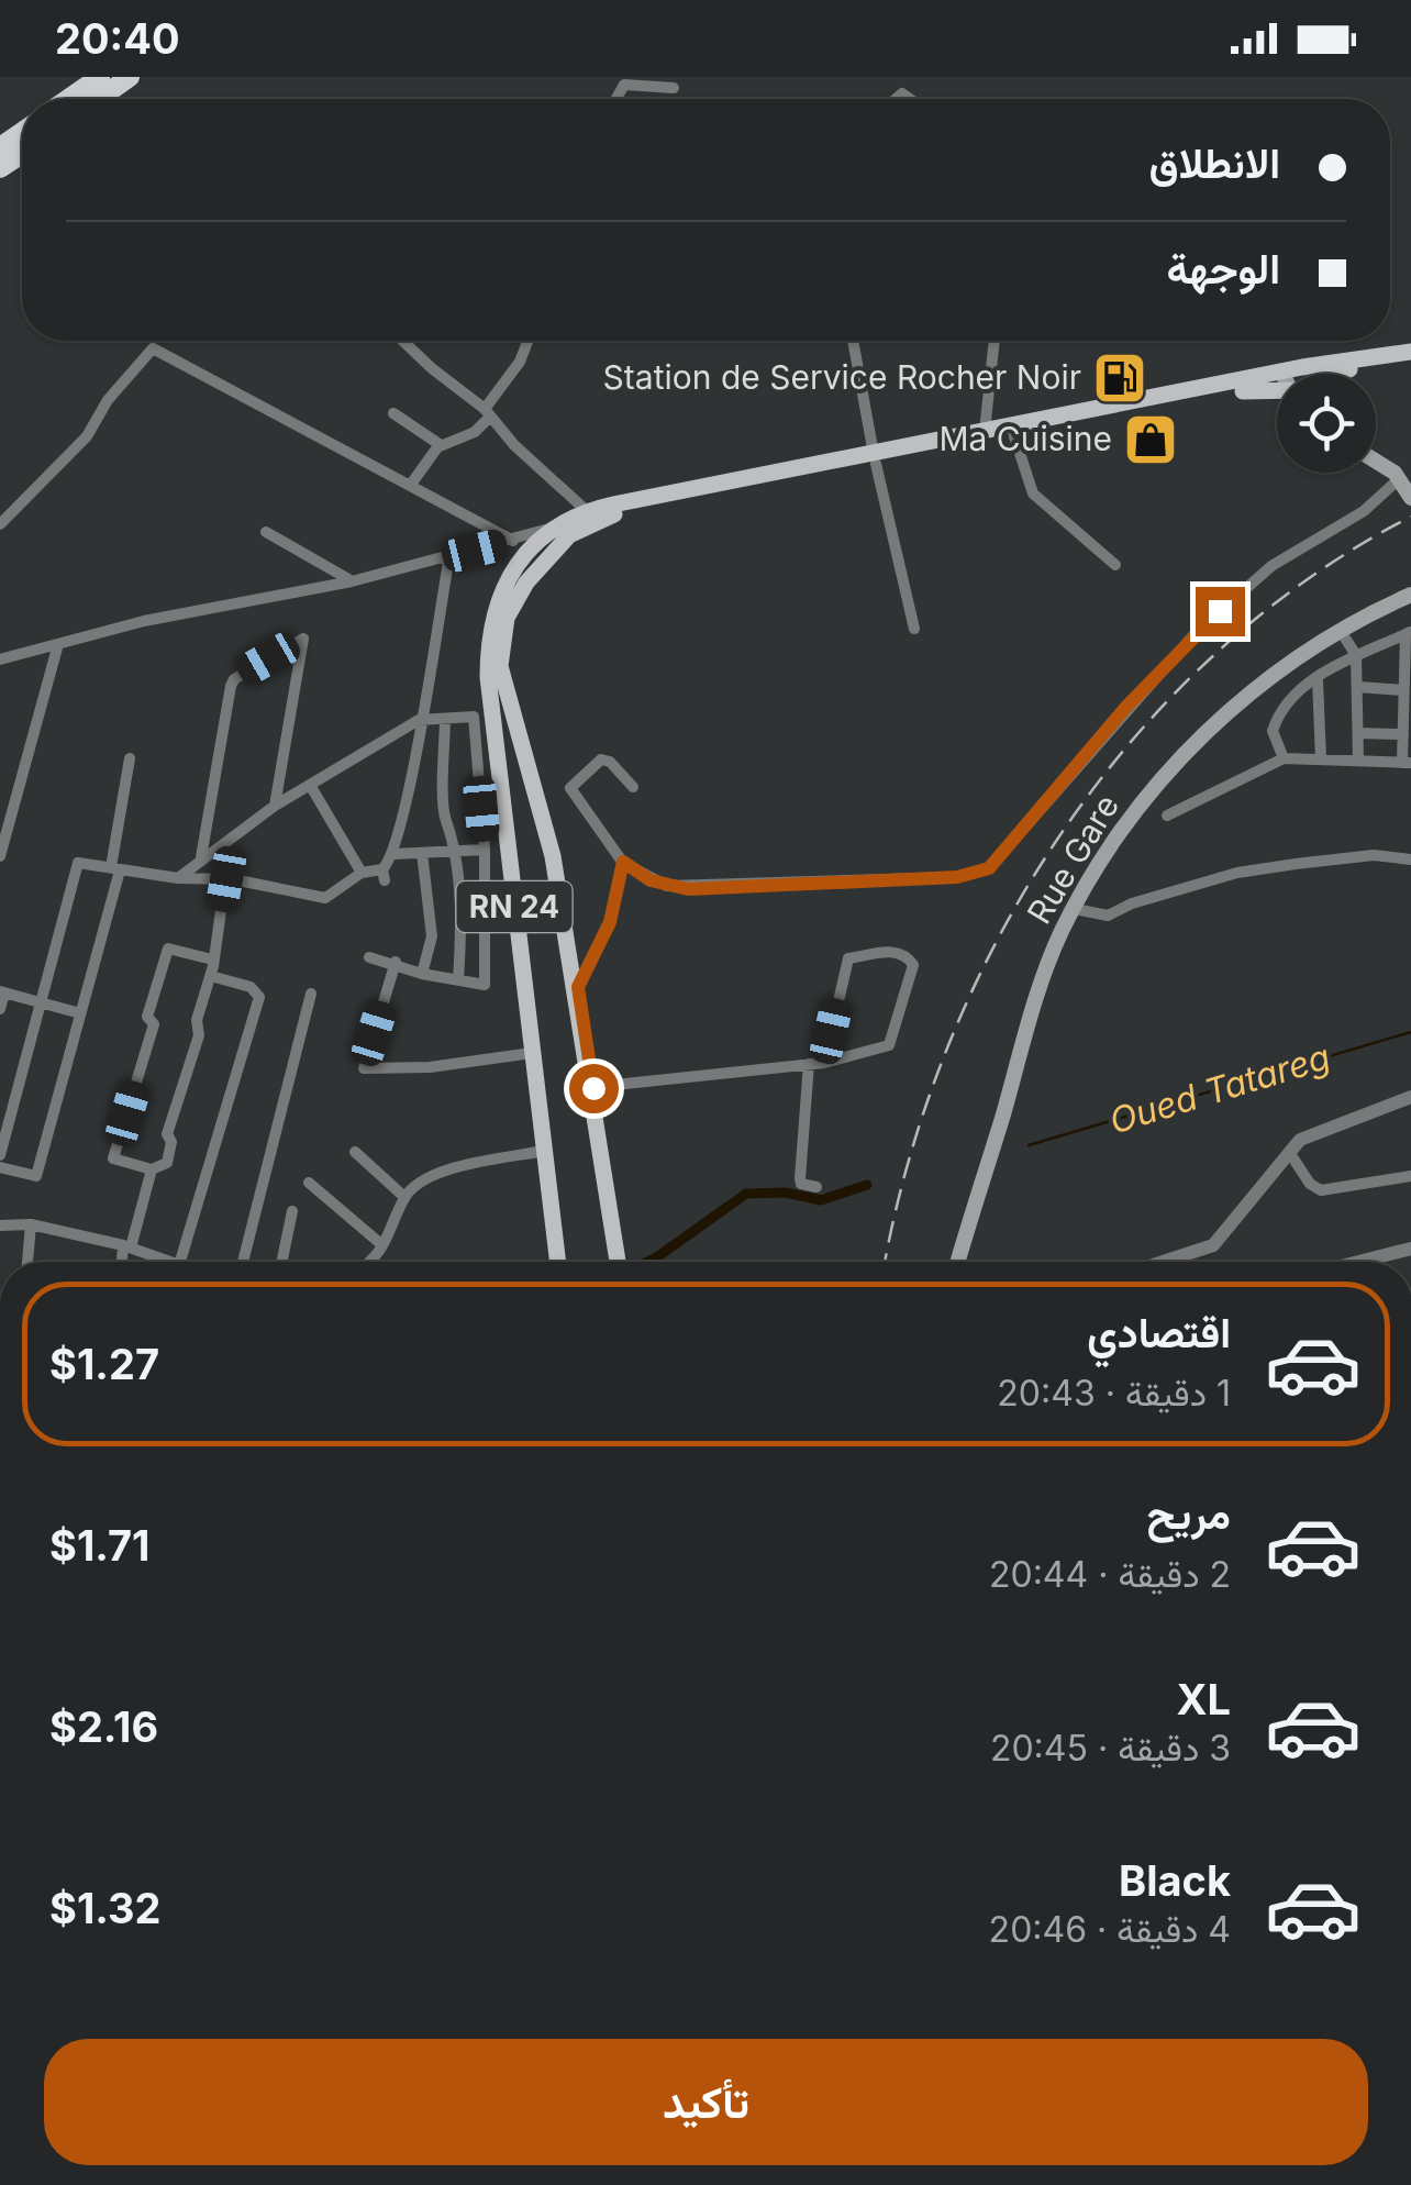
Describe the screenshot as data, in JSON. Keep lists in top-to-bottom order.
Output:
{
  "streets": {
    "main road": ["Rue Gare", "RN 24"]
  },
  "water": ["Oued Tatareg"],
  "places": {
    "fuel station": ["Station de Service Rocher Noir"],
    "shop": ["Ma Cuisine"]
  },
  "page": {
    "status": "20:40",
    "banner": ["الانطلاق", "الوجهة"],
    "list": [
      {
        "name": "اقتصادي",
        "note": "1 دقيقة · 20:43",
        "value": "$1.27"
      },
      {
        "name": "مريح",
        "note": "2 دقيقة · 20:44",
        "value": "$1.71"
      },
      {
        "name": "XL",
        "note": "3 دقيقة · 20:45",
        "value": "$2.16"
      },
      {
        "name": "Black",
        "note": "4 دقيقة · 20:46",
        "value": "$1.32"
      }
    ],
    "buttons": "تأكيد"
  }
}
